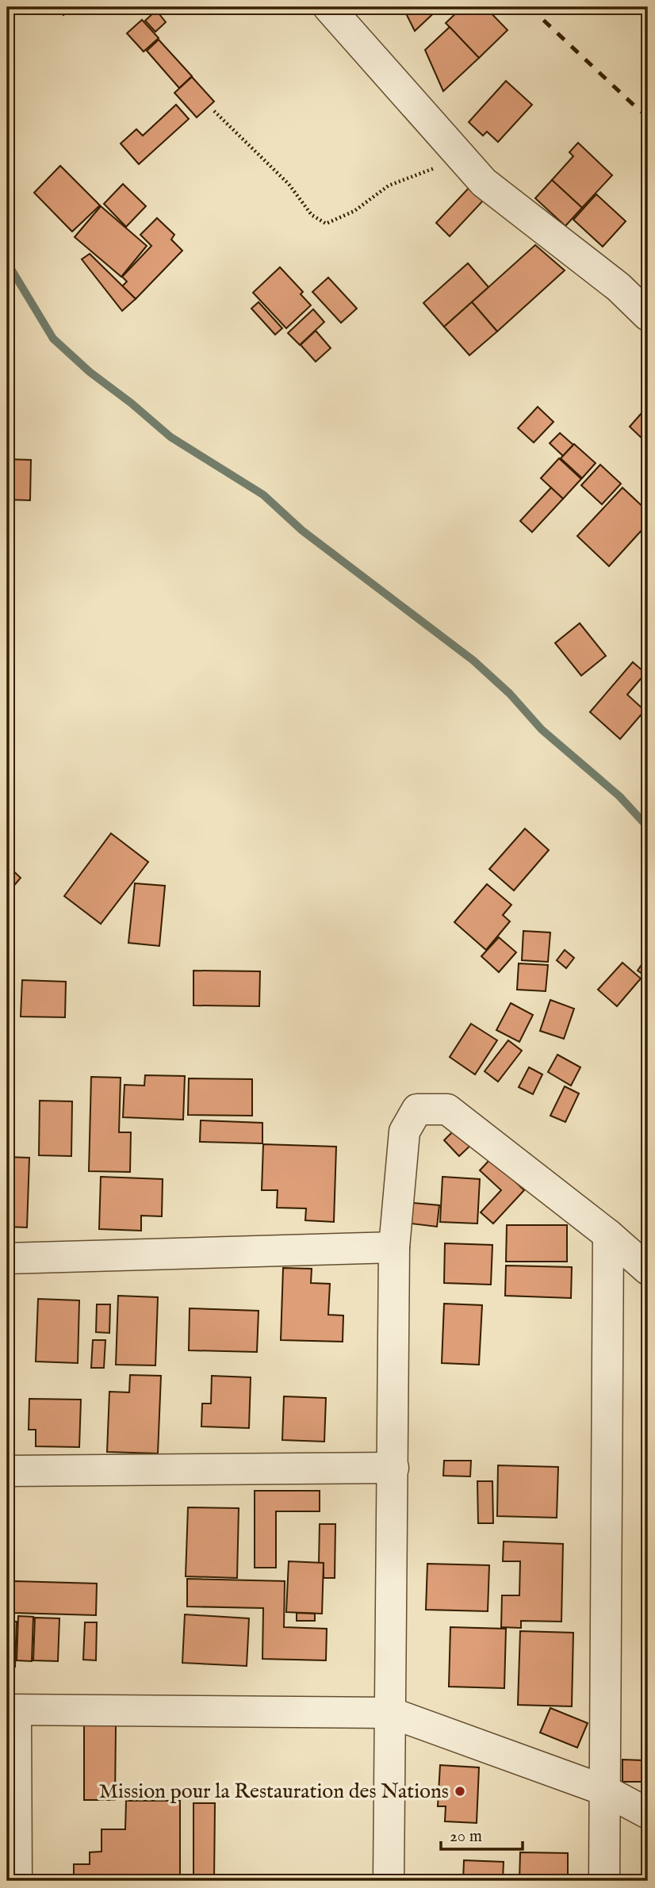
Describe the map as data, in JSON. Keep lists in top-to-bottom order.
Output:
{
  "places": ["Mission pour la Restauration des Nations"],
  "scale_bar": "20 m"
}
